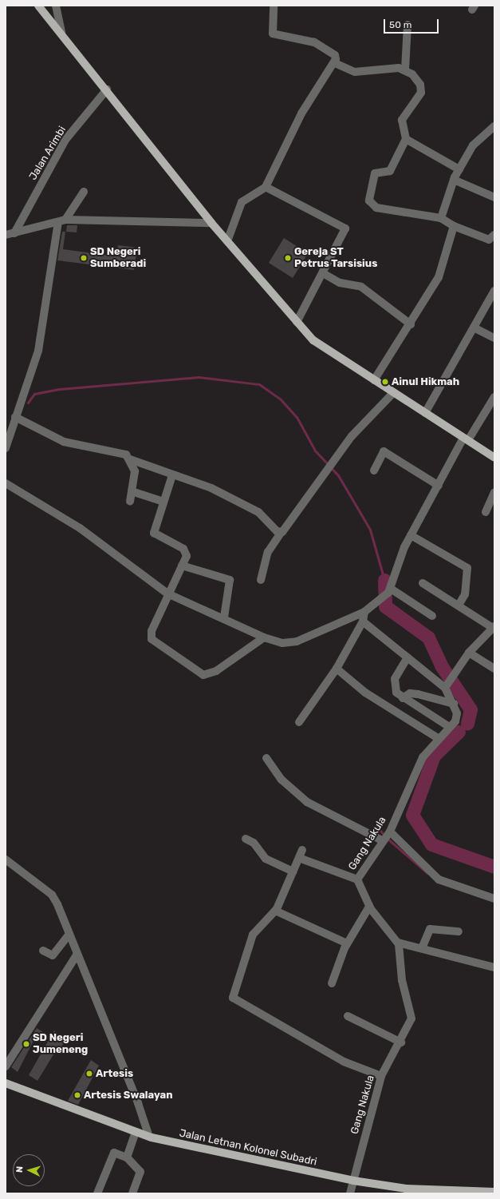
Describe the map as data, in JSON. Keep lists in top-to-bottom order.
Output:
{
  "streets": {
    "main road": ["Jalan Letnan Kolonel Subadri"],
    "street": ["Jalan Arimbi", "Gang Nakula"]
  },
  "crossings": [
    ["Gang Nakula", "Jalan Letnan Kolonel Subadri"]
  ],
  "places": [
    "SD Negeri Sumberadi",
    "Gereja ST Petrus Tarsisius",
    "Ainul Hikmah",
    "SD Negeri Jumeneng",
    "Artesis",
    "Artesis Swalayan"
  ],
  "scale_bar": "50 m",
  "north": "left"
}
